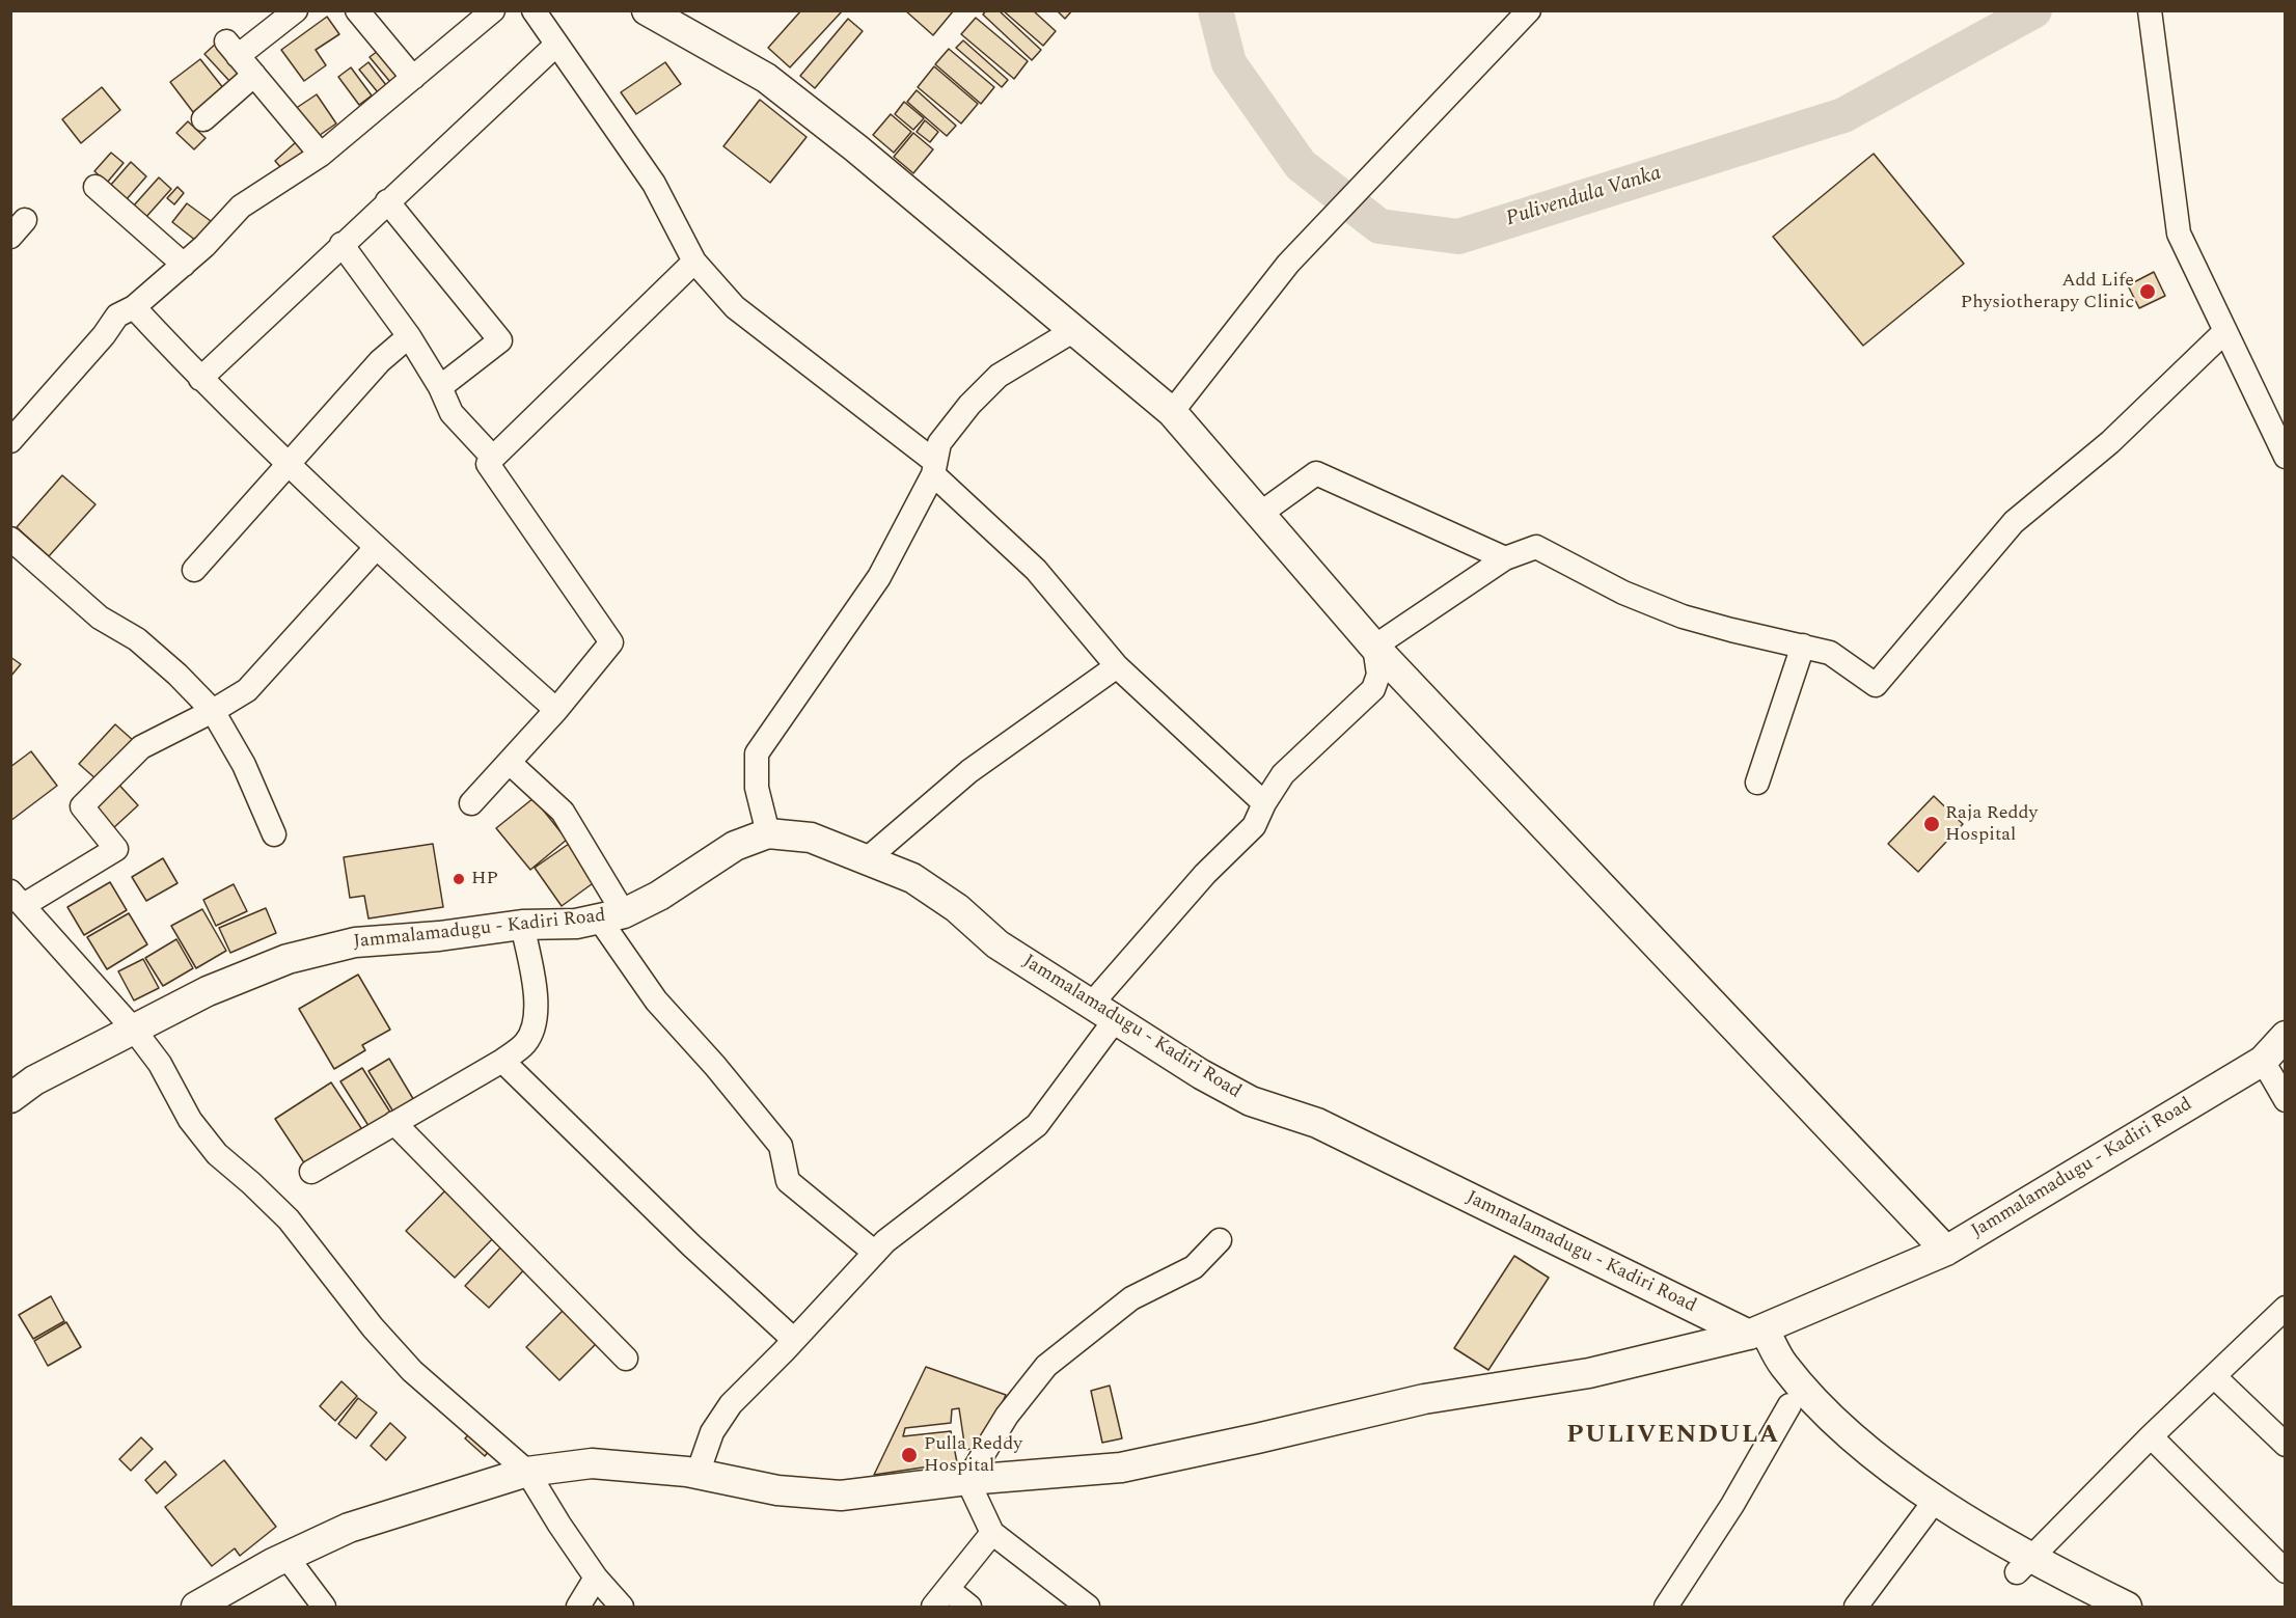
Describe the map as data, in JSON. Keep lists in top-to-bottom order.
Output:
{
  "streets": {
    "main road": ["Jammalamadugu - Kadiri Road"]
  },
  "districts": ["PULIVENDULA"],
  "water": ["Pulivendula Vanka"],
  "places": [
    "Add Life Physiotherapy Clinic",
    "Raja Reddy Hospital",
    "HP",
    "Pulla Reddy Hospital"
  ]
}
